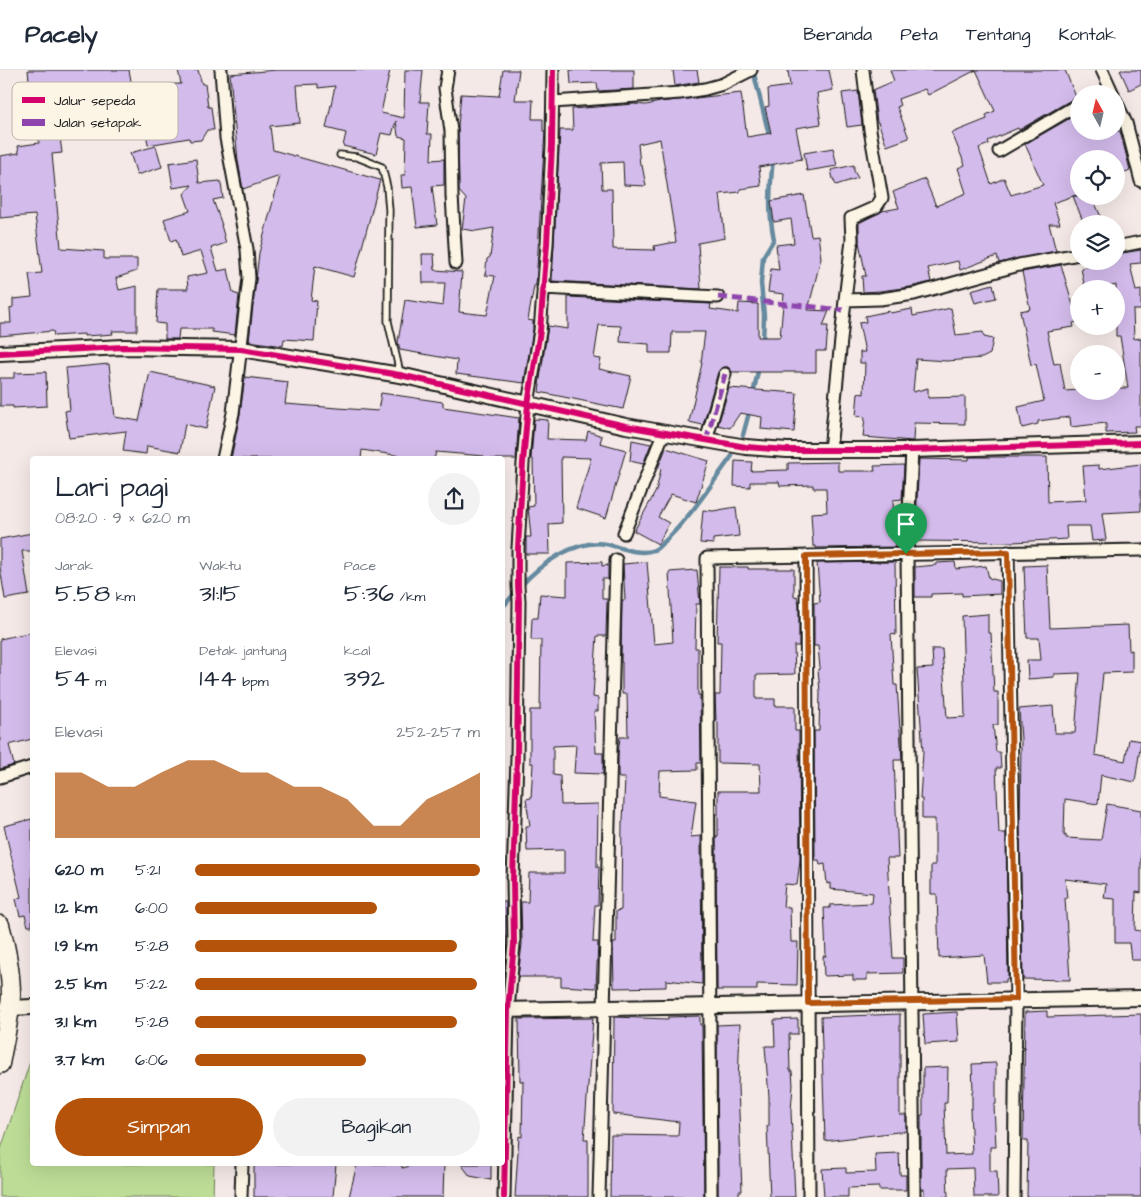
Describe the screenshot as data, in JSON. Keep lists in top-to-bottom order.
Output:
{
  "legend": ["Jalur sepeda", "Jalan setapak"],
  "north": "top",
  "page": {
    "header": "Pacely",
    "nav": [
      "Beranda",
      "Peta",
      "Tentang",
      "Kontak"
    ],
    "map_buttons": ["+", "−"],
    "heading": ["Lari pagi", "08:20 · 9 × 620 m"],
    "stats": [
      ["Jarak", "5.58 km"],
      ["Waktu", "31:15"],
      ["Pace", "5:36 /km"],
      ["Elevasi", "54 m"],
      ["Detak jantung", "144 bpm"],
      ["kcal", "392"]
    ],
    "chart": ["Elevasi", "252–257 m"],
    "list": [
      {
        "name": "620 m",
        "note": "5:21"
      },
      {
        "name": "1.2 km",
        "note": "6:00"
      },
      {
        "name": "1.9 km",
        "note": "5:28"
      },
      {
        "name": "2.5 km",
        "note": "5:22"
      },
      {
        "name": "3.1 km",
        "note": "5:28"
      },
      {
        "name": "3.7 km",
        "note": "6:06"
      }
    ],
    "buttons": ["Simpan", "Bagikan"]
  }
}
